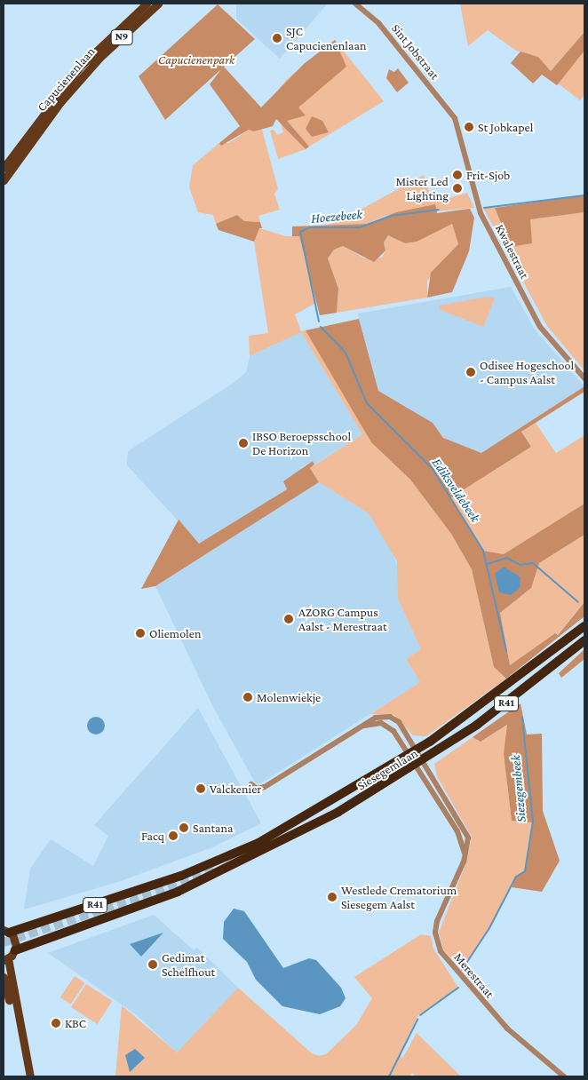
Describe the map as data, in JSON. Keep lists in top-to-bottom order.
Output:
{
  "streets": {
    "highway": ["R41", "Siesegemlaan"],
    "main road": ["N9", "Capucienenlaan"],
    "street": ["Sint Jobstraat", "Kwalestraat", "Merestraat"]
  },
  "crossings": [
    ["Sint Jobstraat", "Kwalestraat"],
    ["Siesegemlaan", "Merestraat"]
  ],
  "water": ["Hoezebeek", "Ediksveldebeek", "Siezegembeek"],
  "parks": ["Capucienenpark"],
  "places": [
    "SJC Capucienenlaan",
    "St Jobkapel",
    "Frit-Sjob",
    "Mister Led Lighting",
    "Odisee Hogeschool - Campus Aalst",
    "IBSO Beroepsschool De Horizon",
    "AZORG Campus Aalst - Merestraat",
    "Oliemolen",
    "Molenwiekje",
    "Valckenier",
    "Santana",
    "Facq",
    "Westlede Crematorium Siesegem Aalst",
    "Gedimat Schelfhout",
    "KBC"
  ]
}
